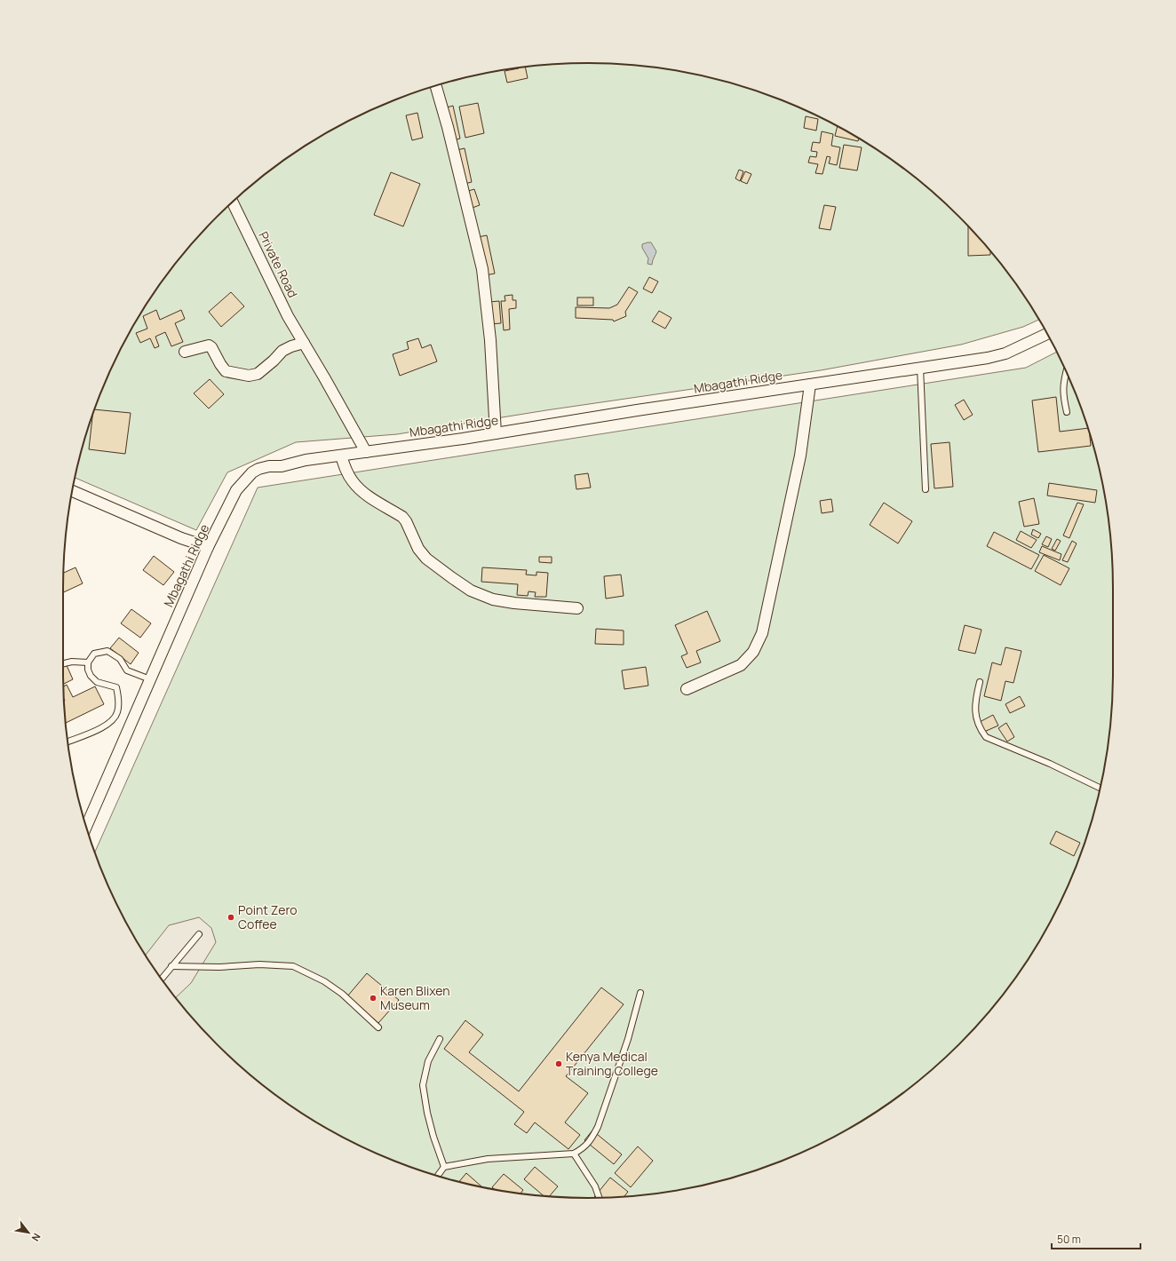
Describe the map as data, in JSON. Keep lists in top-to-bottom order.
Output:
{
  "streets": {
    "street": ["Private Road", "Mbagathi Ridge"]
  },
  "crossings": [
    ["Private Road", "Mbagathi Ridge"]
  ],
  "places": ["Point Zero Coffee", "Karen Blixen Museum", "Kenya Medical Training College"],
  "scale_bar": "50 m",
  "north": "bottom right"
}
